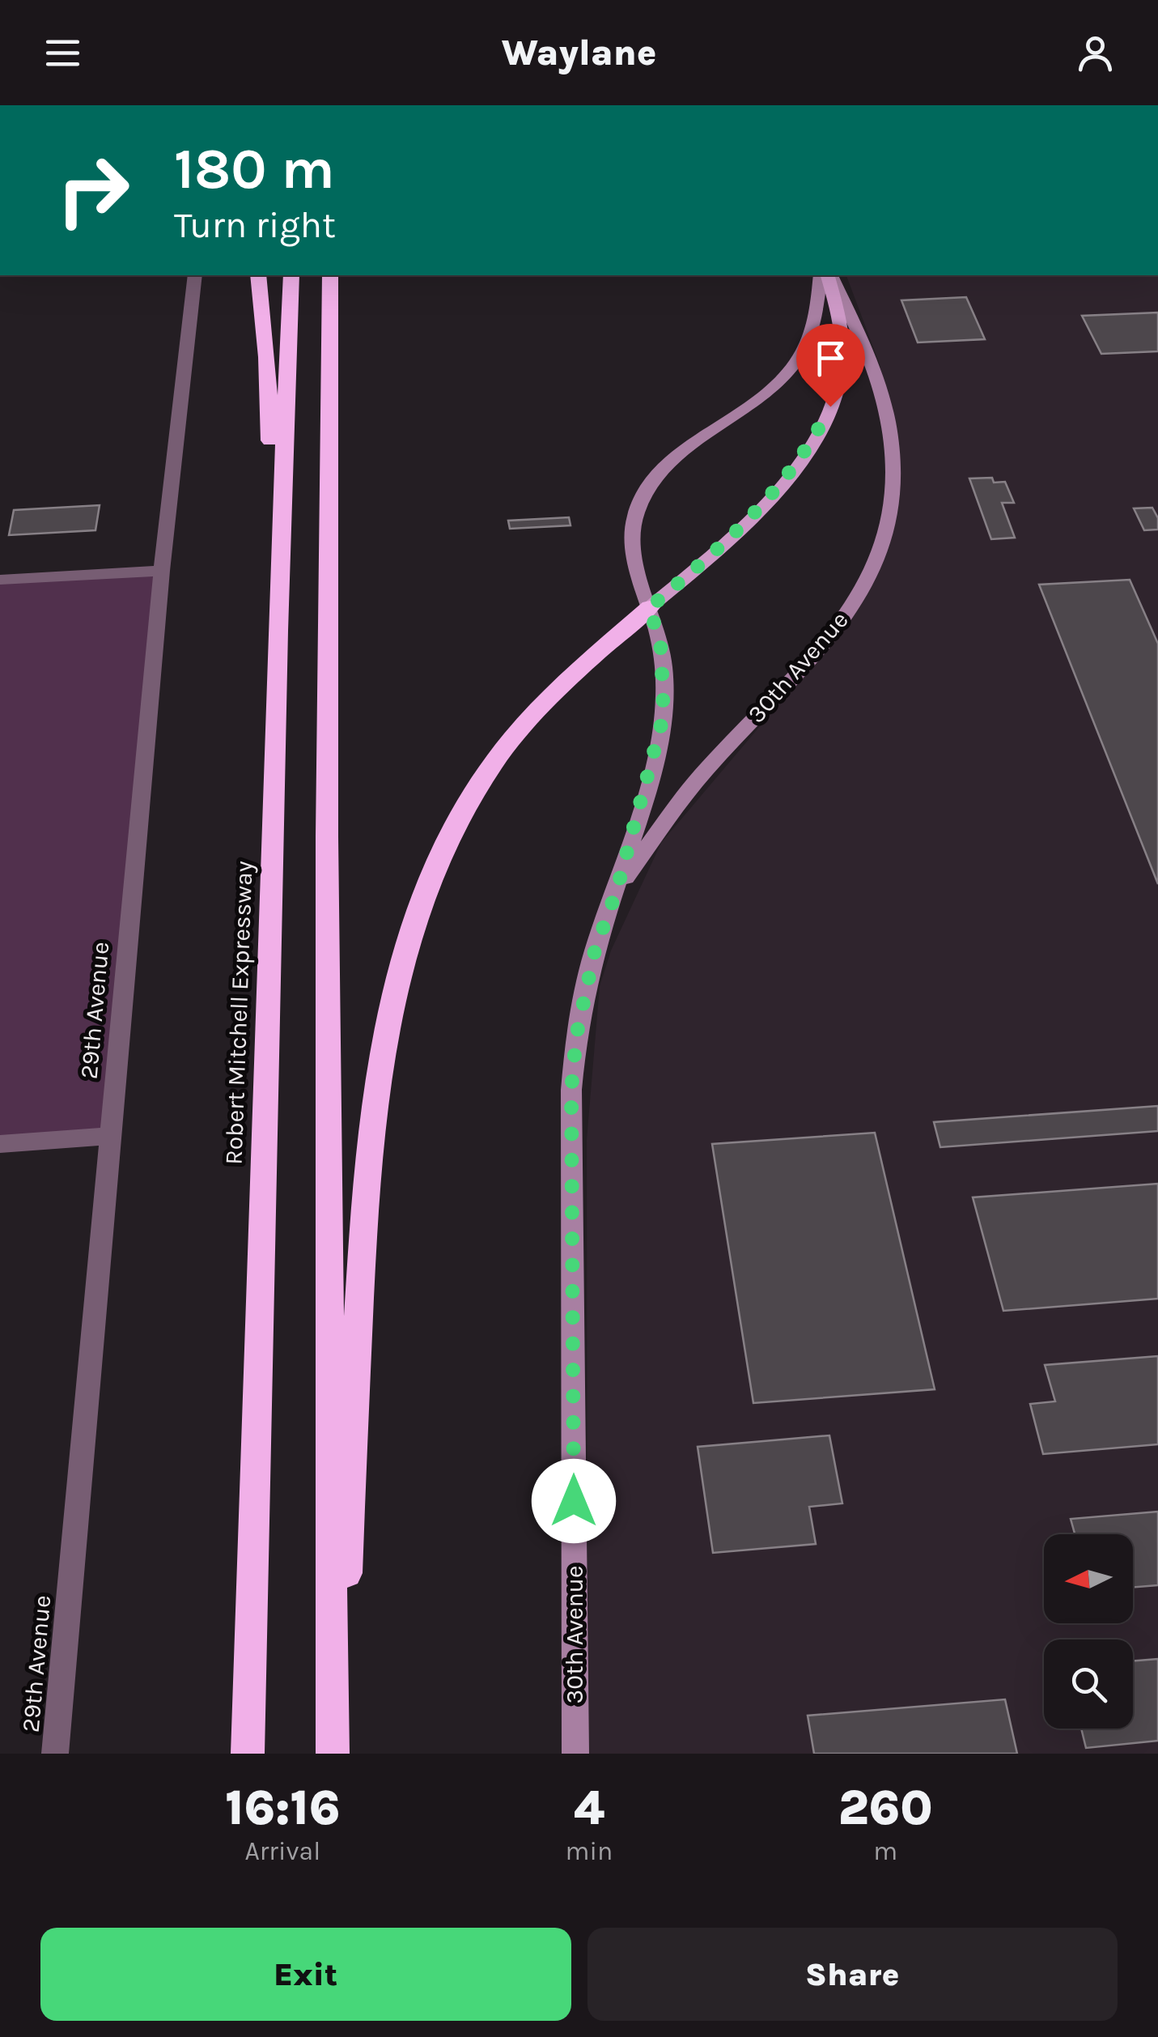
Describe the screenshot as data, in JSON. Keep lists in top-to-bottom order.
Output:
{
  "streets": {
    "highway": ["Robert Mitchell Expressway"],
    "main road": ["30th Avenue"],
    "street": ["29th Avenue"]
  },
  "north": "left",
  "page": {
    "header": "Waylane",
    "turn": ["180 m", "Turn right"],
    "eta": [
      "16:16",
      "Arrival",
      "4",
      "min",
      "260",
      "m"
    ],
    "buttons": ["Exit", "Share"]
  }
}
